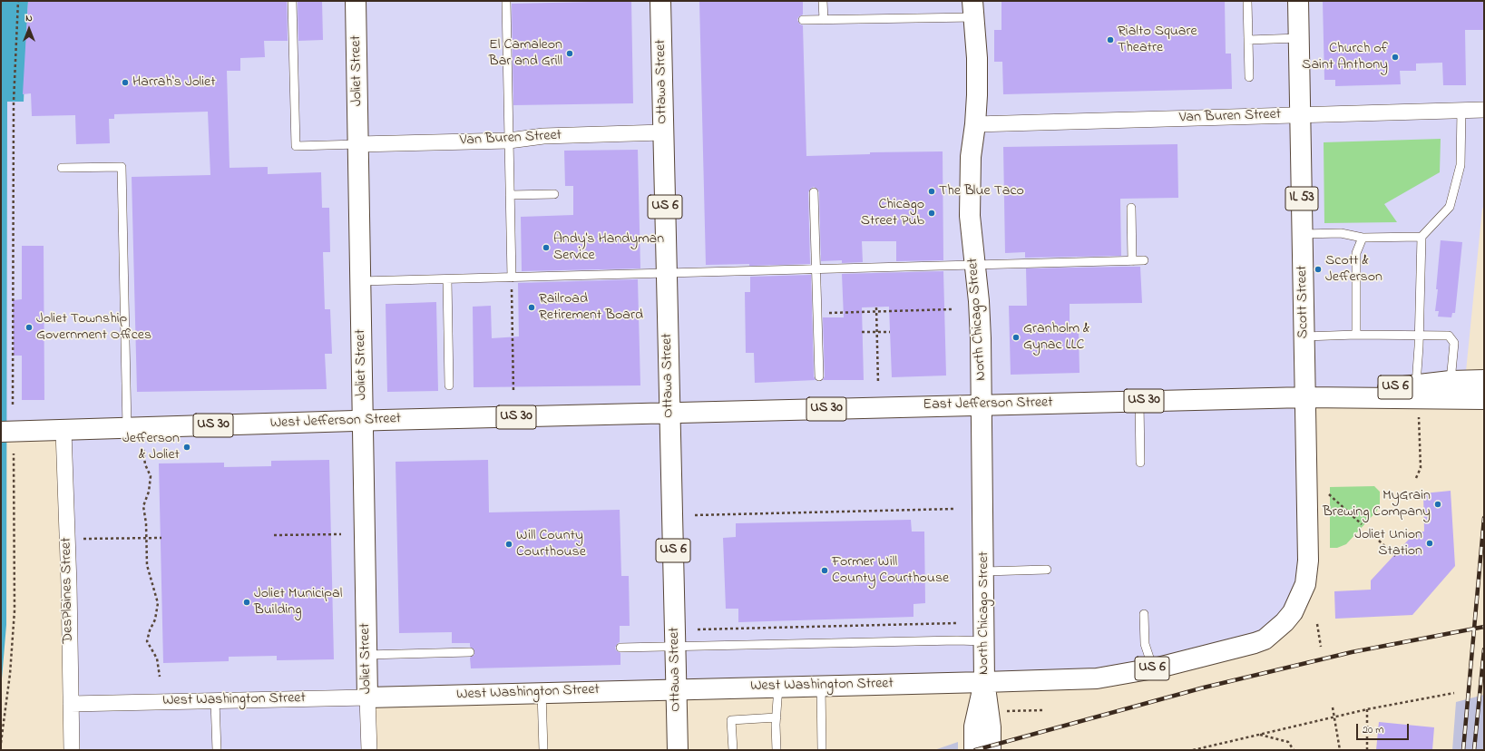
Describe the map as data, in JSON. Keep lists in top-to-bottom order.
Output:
{
  "streets": {
    "main road": [
      "Joliet Street",
      "Ottawa Street",
      "IL 53",
      "US 6",
      "Scott Street",
      "North Chicago Street",
      "US 30",
      "East Jefferson Street",
      "West Jefferson Street",
      "West Washington Street"
    ],
    "street": ["Van Buren Street", "DesPlaines Street"]
  },
  "crossings": [
    ["Joliet Street", "Van Buren Street"],
    ["Joliet Street", "West Jefferson Street"],
    ["Joliet Street", "West Washington Street"],
    ["Ottawa Street", "Van Buren Street"],
    ["Ottawa Street", "East Jefferson Street"],
    ["Ottawa Street", "West Jefferson Street"],
    ["Ottawa Street", "West Washington Street"],
    ["Van Buren Street", "Scott Street"],
    ["Van Buren Street", "North Chicago Street"],
    ["US 6", "Scott Street"],
    ["US 6", "North Chicago Street"],
    ["US 6", "West Washington Street"],
    ["Scott Street", "East Jefferson Street"],
    ["North Chicago Street", "East Jefferson Street"],
    ["North Chicago Street", "West Washington Street"],
    ["East Jefferson Street", "West Jefferson Street"],
    ["West Jefferson Street", "DesPlaines Street"],
    ["DesPlaines Street", "West Washington Street"]
  ],
  "places": [
    "Rialto Square Theatre",
    "El Camaleon Bar and Grill",
    "Church of Saint Anthony",
    "Harrah's Joliet",
    "The Blue Taco",
    "Chicago Street Pub",
    "Andy's Handyman Service",
    "Scott & Jefferson",
    "Railroad Retirement Board",
    "Joliet Township Government Offices",
    "Granholm & Gynac LLC",
    "Jefferson & Joliet",
    "MyGrain Brewing Company",
    "Joliet Union Station",
    "Will County Courthouse",
    "Former Will County Courthouse",
    "Joliet Municipal Building"
  ],
  "scale_bar": "20 m",
  "north": "top"
}
